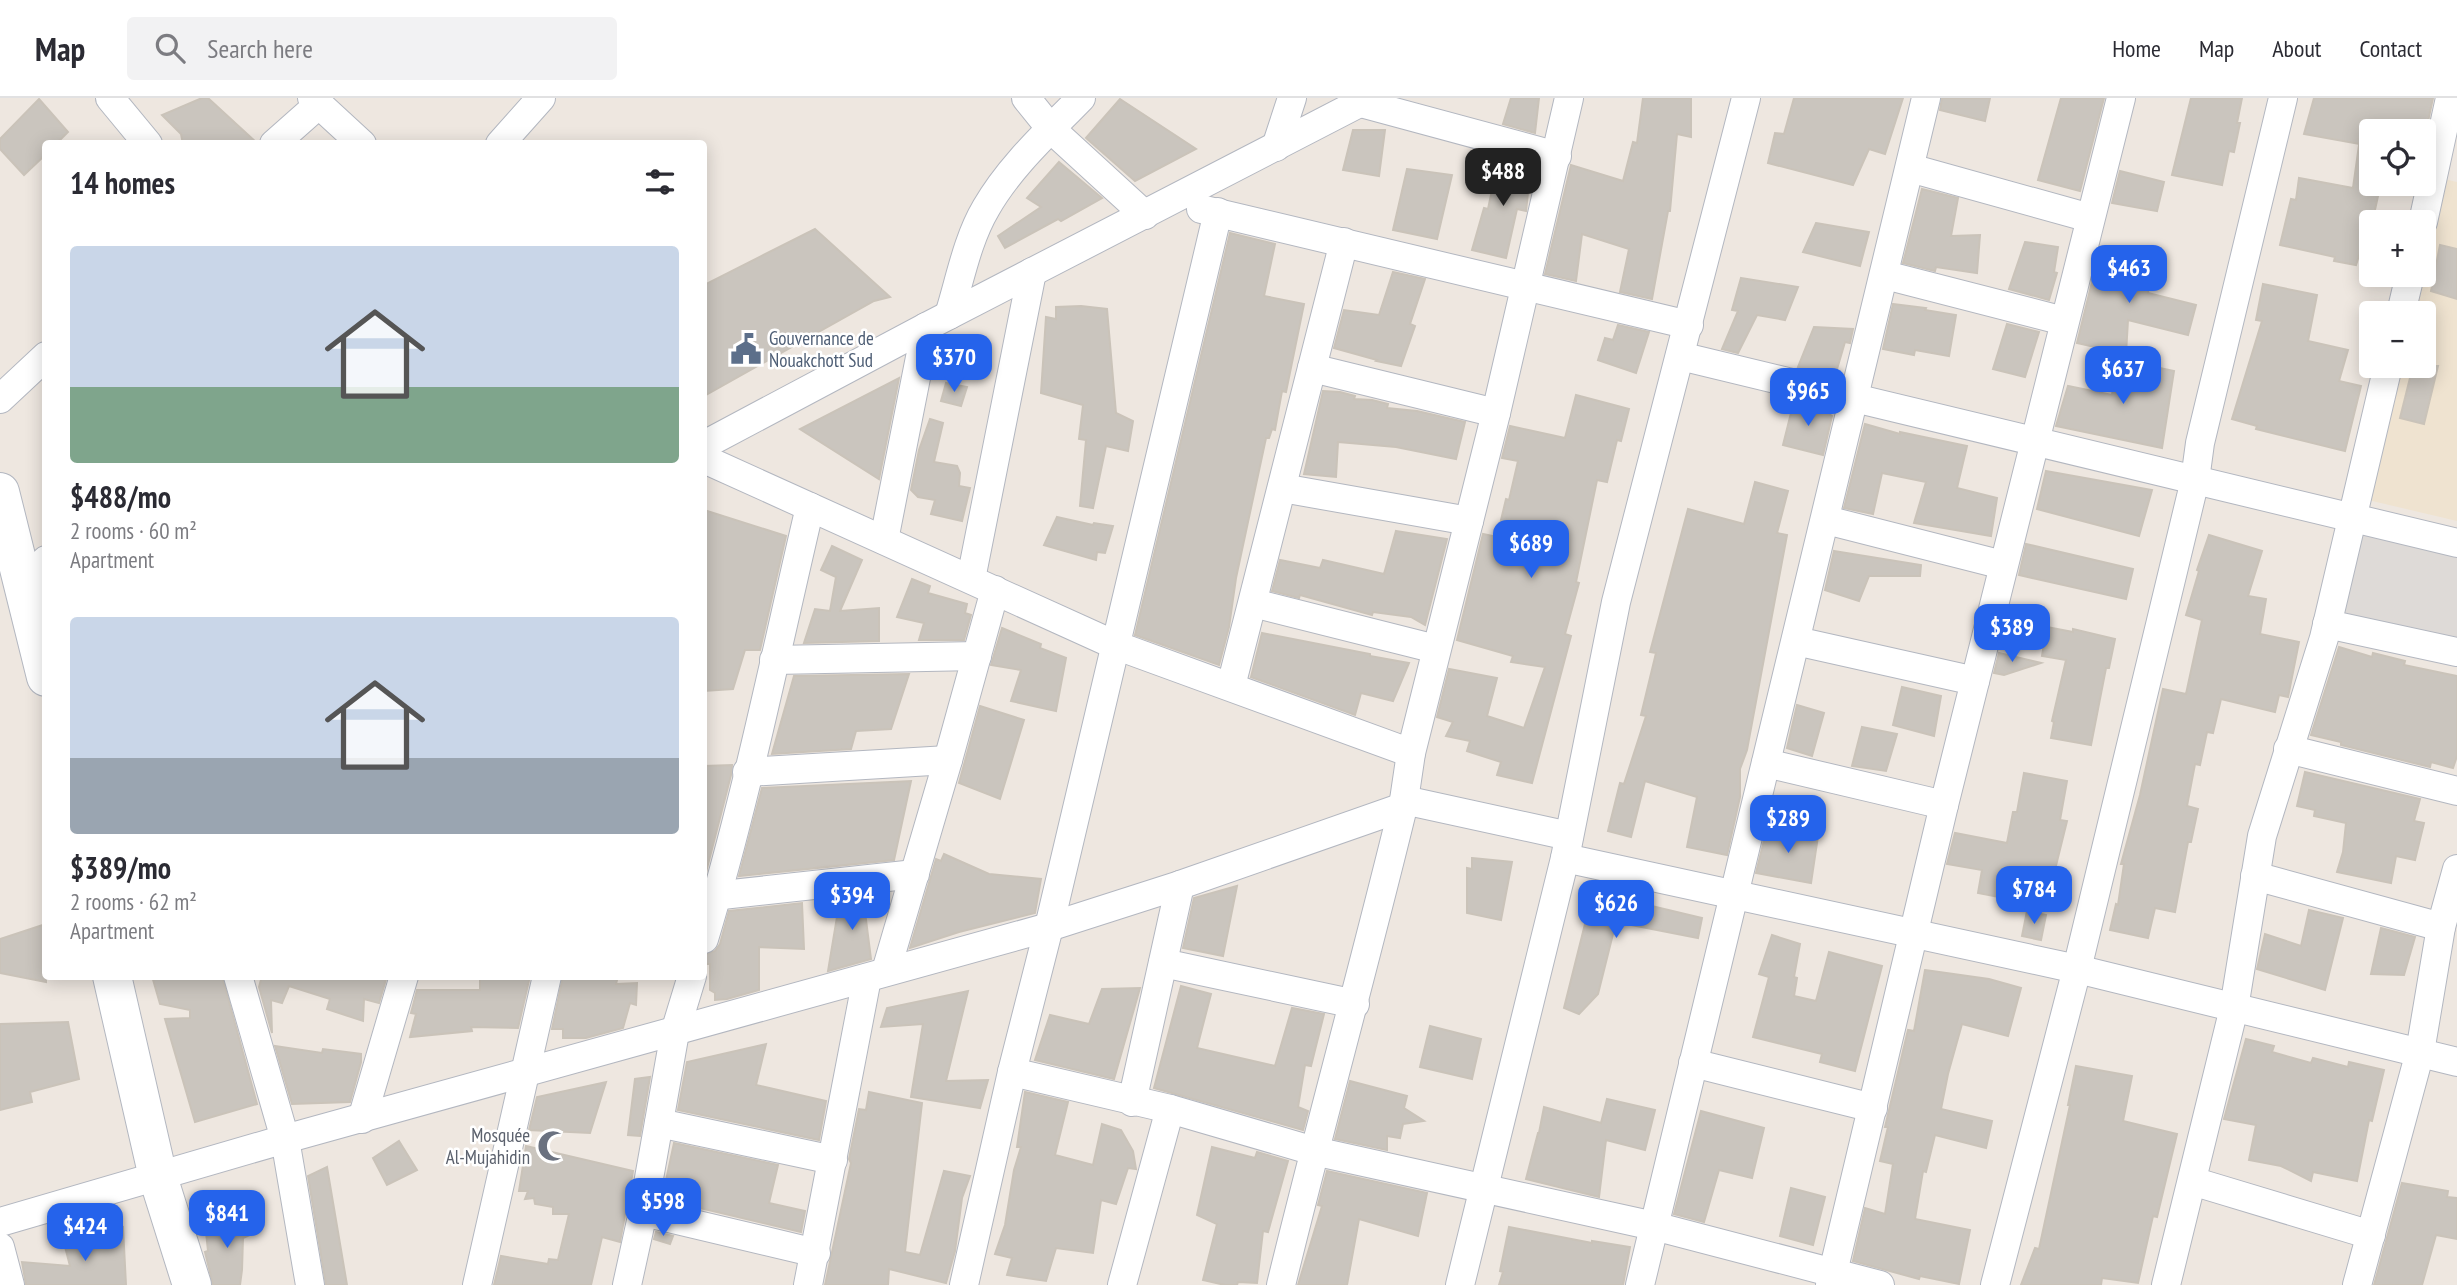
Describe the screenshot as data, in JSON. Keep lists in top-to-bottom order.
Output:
{
  "places": {
    "public building": ["Gouvernance de Nouakchott Sud"],
    "mosque": ["Mosquée Al-Mujahidin"]
  },
  "page": {
    "header": "Map",
    "search": "Search here",
    "nav": [
      "Home",
      "Map",
      "About",
      "Contact"
    ],
    "map_buttons": ["+", "−"],
    "heading": "14 homes",
    "price": [
      "$488",
      "$463",
      "$370",
      "$637",
      "$965",
      "$689",
      "$389",
      "$289",
      "$784",
      "$394",
      "$626",
      "$598",
      "$841",
      "$424"
    ],
    "list": [
      {
        "name": "$488/mo",
        "note": "2 rooms · 60 m² · Apartment"
      },
      {
        "name": "$389/mo",
        "note": "2 rooms · 62 m² · Apartment"
      }
    ]
  }
}
